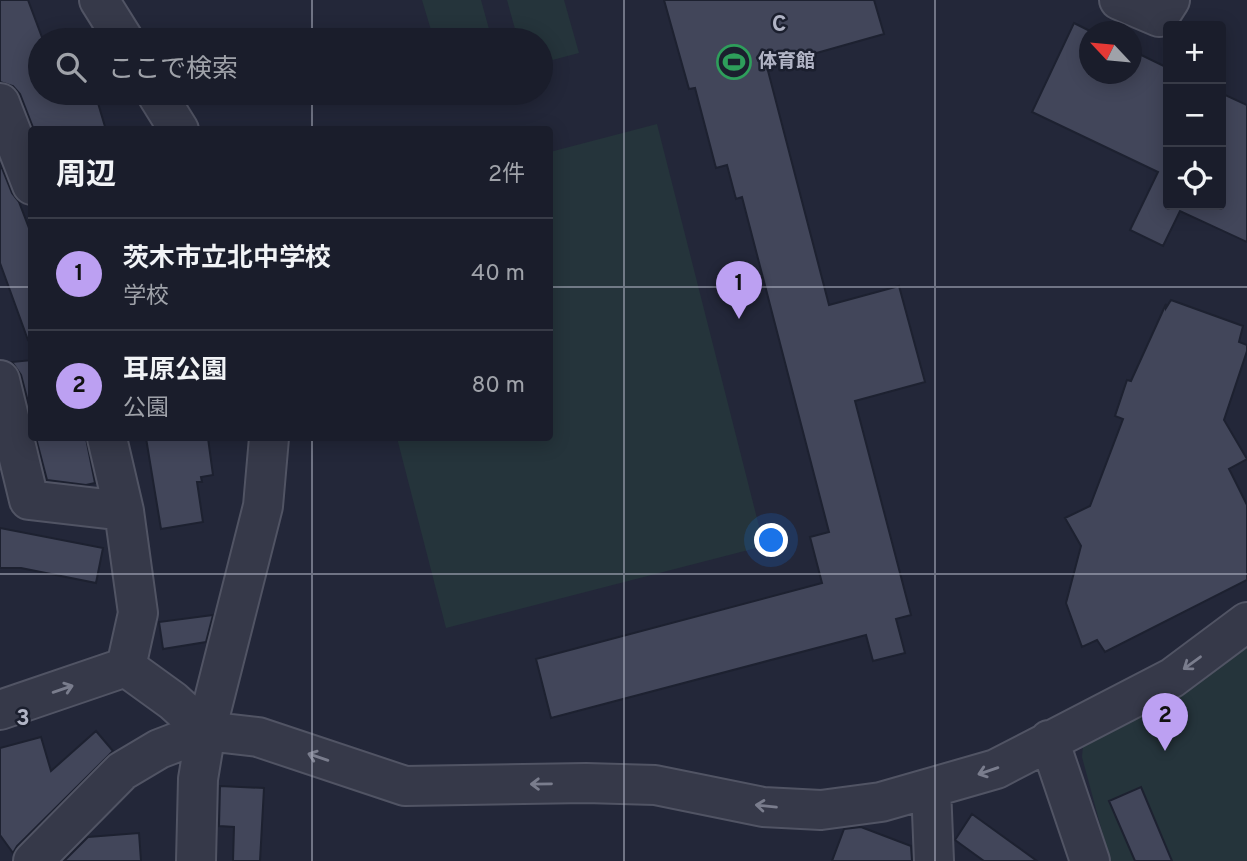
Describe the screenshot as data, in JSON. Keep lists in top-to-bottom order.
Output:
{
  "places": {
    "sports": ["体育館"]
  },
  "north": "top left",
  "page": {
    "map_buttons": ["+", "−"],
    "search": "ここで検索",
    "heading": ["周辺", "2件"],
    "list": [
      {
        "mark": "1",
        "name": "茨木市立北中学校",
        "note": "学校",
        "value": "40 m"
      },
      {
        "mark": "2",
        "name": "耳原公園",
        "note": "公園",
        "value": "80 m"
      }
    ],
    "pins": ["1", "2"]
  },
  "grid": {
    "columns": ["C"],
    "rows": ["3"]
  }
}
